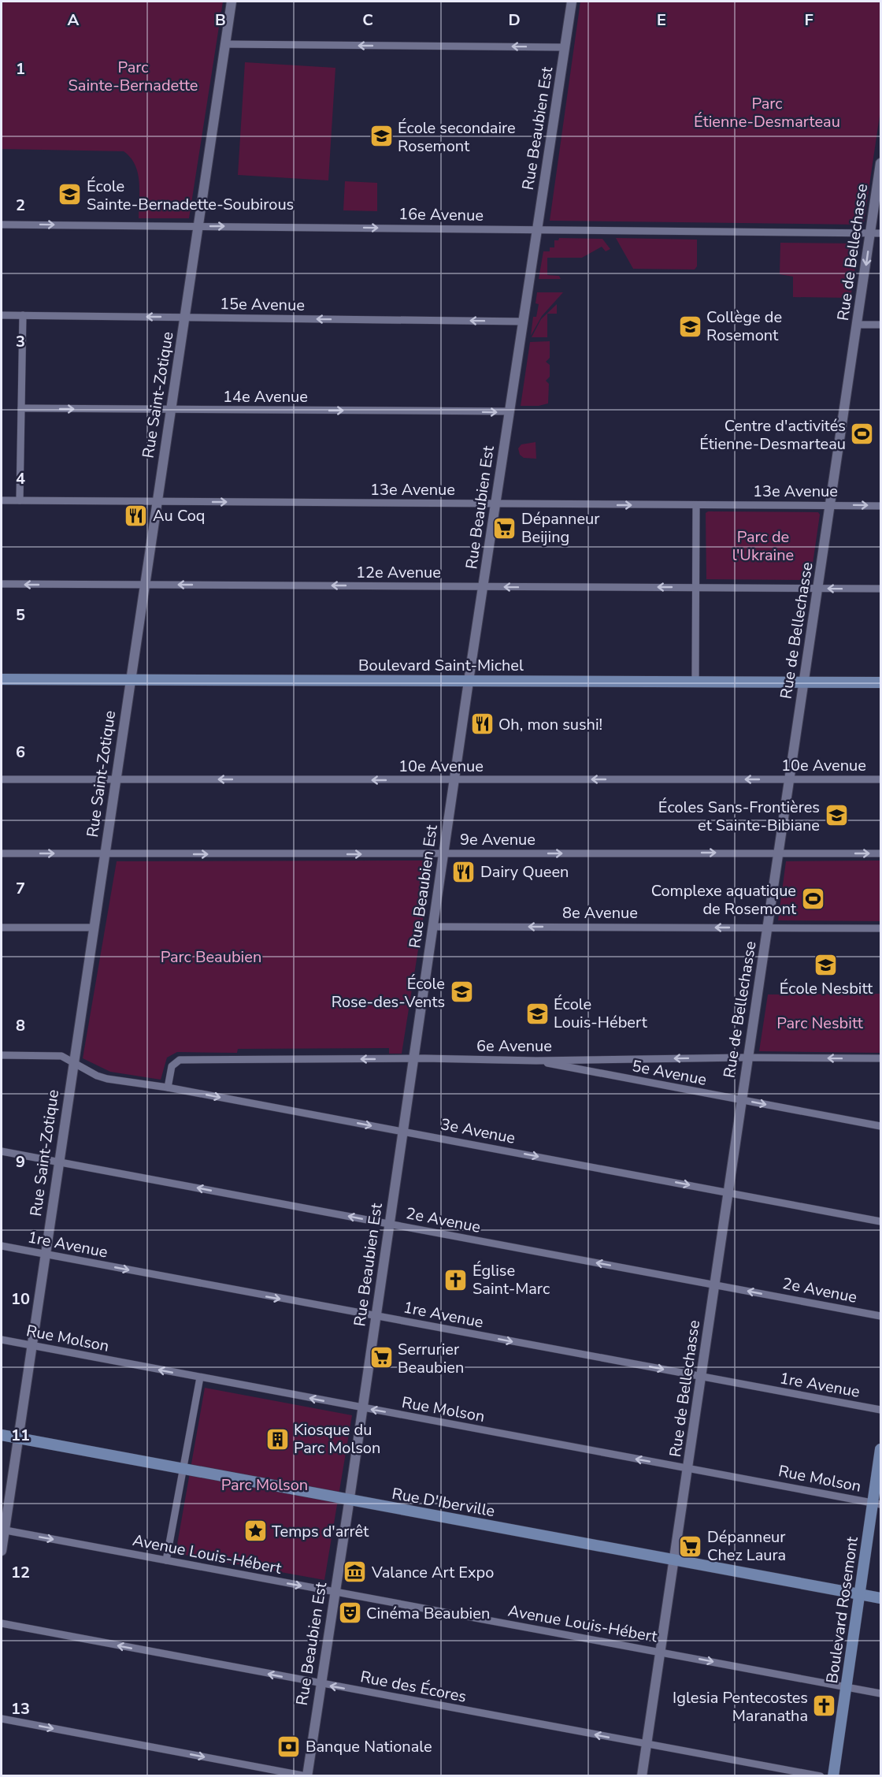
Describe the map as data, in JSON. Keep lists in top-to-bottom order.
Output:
{
  "streets": {
    "main road": ["Boulevard Saint-Michel", "Rue D'Iberville", "Boulevard Rosemont"],
    "street": [
      "Rue Beaubien Est",
      "16e Avenue",
      "Rue de Bellechasse",
      "15e Avenue",
      "Rue Saint-Zotique",
      "14e Avenue",
      "13e Avenue",
      "12e Avenue",
      "10e Avenue",
      "9e Avenue",
      "8e Avenue",
      "6e Avenue",
      "5e Avenue",
      "3e Avenue",
      "2e Avenue",
      "1re Avenue",
      "Rue Molson",
      "Avenue Louis-Hébert",
      "Rue des Écores"
    ]
  },
  "crossings": [
    ["Rue Beaubien Est", "16e Avenue"],
    ["Rue Beaubien Est", "15e Avenue"],
    ["Rue Beaubien Est", "14e Avenue"],
    ["Rue Beaubien Est", "13e Avenue"],
    ["Rue Beaubien Est", "12e Avenue"],
    ["Rue Beaubien Est", "Boulevard Saint-Michel"],
    ["Rue Beaubien Est", "10e Avenue"],
    ["Rue Beaubien Est", "9e Avenue"],
    ["Rue Beaubien Est", "8e Avenue"],
    ["Rue Beaubien Est", "6e Avenue"],
    ["Rue Beaubien Est", "3e Avenue"],
    ["Rue Beaubien Est", "2e Avenue"],
    ["Rue Beaubien Est", "1re Avenue"],
    ["Rue Beaubien Est", "Rue Molson"],
    ["Rue Beaubien Est", "Rue D'Iberville"],
    ["Rue Beaubien Est", "Avenue Louis-Hébert"],
    ["Rue Beaubien Est", "Rue des Écores"],
    ["16e Avenue", "Rue de Bellechasse"],
    ["16e Avenue", "Rue Saint-Zotique"],
    ["Rue de Bellechasse", "13e Avenue"],
    ["Rue de Bellechasse", "12e Avenue"],
    ["Rue de Bellechasse", "Boulevard Saint-Michel"],
    ["Rue de Bellechasse", "10e Avenue"],
    ["Rue de Bellechasse", "9e Avenue"],
    ["Rue de Bellechasse", "8e Avenue"],
    ["Rue de Bellechasse", "6e Avenue"],
    ["Rue de Bellechasse", "5e Avenue"],
    ["Rue de Bellechasse", "3e Avenue"],
    ["Rue de Bellechasse", "2e Avenue"],
    ["Rue de Bellechasse", "1re Avenue"],
    ["Rue de Bellechasse", "Rue Molson"],
    ["Rue de Bellechasse", "Rue D'Iberville"],
    ["Rue de Bellechasse", "Avenue Louis-Hébert"],
    ["Rue de Bellechasse", "Rue des Écores"],
    ["15e Avenue", "Rue Saint-Zotique"],
    ["Rue Saint-Zotique", "14e Avenue"],
    ["Rue Saint-Zotique", "13e Avenue"],
    ["Rue Saint-Zotique", "12e Avenue"],
    ["Rue Saint-Zotique", "Boulevard Saint-Michel"],
    ["Rue Saint-Zotique", "10e Avenue"],
    ["Rue Saint-Zotique", "9e Avenue"],
    ["Rue Saint-Zotique", "3e Avenue"],
    ["Rue Saint-Zotique", "2e Avenue"],
    ["Rue Saint-Zotique", "1re Avenue"],
    ["Rue Saint-Zotique", "Rue Molson"],
    ["Rue Saint-Zotique", "Rue D'Iberville"],
    ["Rue Saint-Zotique", "Avenue Louis-Hébert"],
    ["6e Avenue", "5e Avenue"],
    ["6e Avenue", "3e Avenue"],
    ["Rue Molson", "Boulevard Rosemont"],
    ["Rue D'Iberville", "Boulevard Rosemont"],
    ["Avenue Louis-Hébert", "Boulevard Rosemont"]
  ],
  "one_way": [
    "16e Avenue",
    "15e Avenue",
    "14e Avenue",
    "13e Avenue",
    "12e Avenue",
    "10e Avenue",
    "9e Avenue",
    "8e Avenue",
    "6e Avenue",
    "5e Avenue",
    "3e Avenue",
    "2e Avenue",
    "1re Avenue",
    "Rue Molson",
    "Avenue Louis-Hébert",
    "Rue des Écores"
  ],
  "parks": [
    "Parc Sainte-Bernadette",
    "Parc Étienne-Desmarteau",
    "Parc de l'Ukraine",
    "Parc Beaubien",
    "Parc Nesbitt",
    "Parc Molson"
  ],
  "places": {
    "school or university": [
      "École secondaire Rosemont",
      "École Sainte-Bernadette-Soubirous",
      "Collège de Rosemont",
      "Écoles Sans-Frontières et Sainte-Bibiane",
      "École Nesbitt",
      "École Rose-des-Vents",
      "École Louis-Hébert"
    ],
    "sports": ["Centre d'activités Étienne-Desmarteau", "Complexe aquatique de Rosemont"],
    "restaurant": ["Au Coq", "Oh, mon sushi!", "Dairy Queen"],
    "supermarket": ["Dépanneur Beijing", "Serrurier Beaubien", "Dépanneur Chez Laura"],
    "church": ["Église Saint-Marc", "Iglesia Pentecostes Maranatha"],
    "building": ["Kiosque du Parc Molson"],
    "place": ["Temps d'arrêt"],
    "museum": ["Valance Art Expo"],
    "theatre": ["Cinéma Beaubien"],
    "bank": ["Banque Nationale"]
  },
  "grid": {
    "columns": [
      "A",
      "B",
      "C",
      "D",
      "E",
      "F"
    ],
    "rows": [
      "1",
      "2",
      "3",
      "4",
      "5",
      "6",
      "7",
      "8",
      "9",
      "10",
      "11",
      "12",
      "13"
    ]
  }
}
